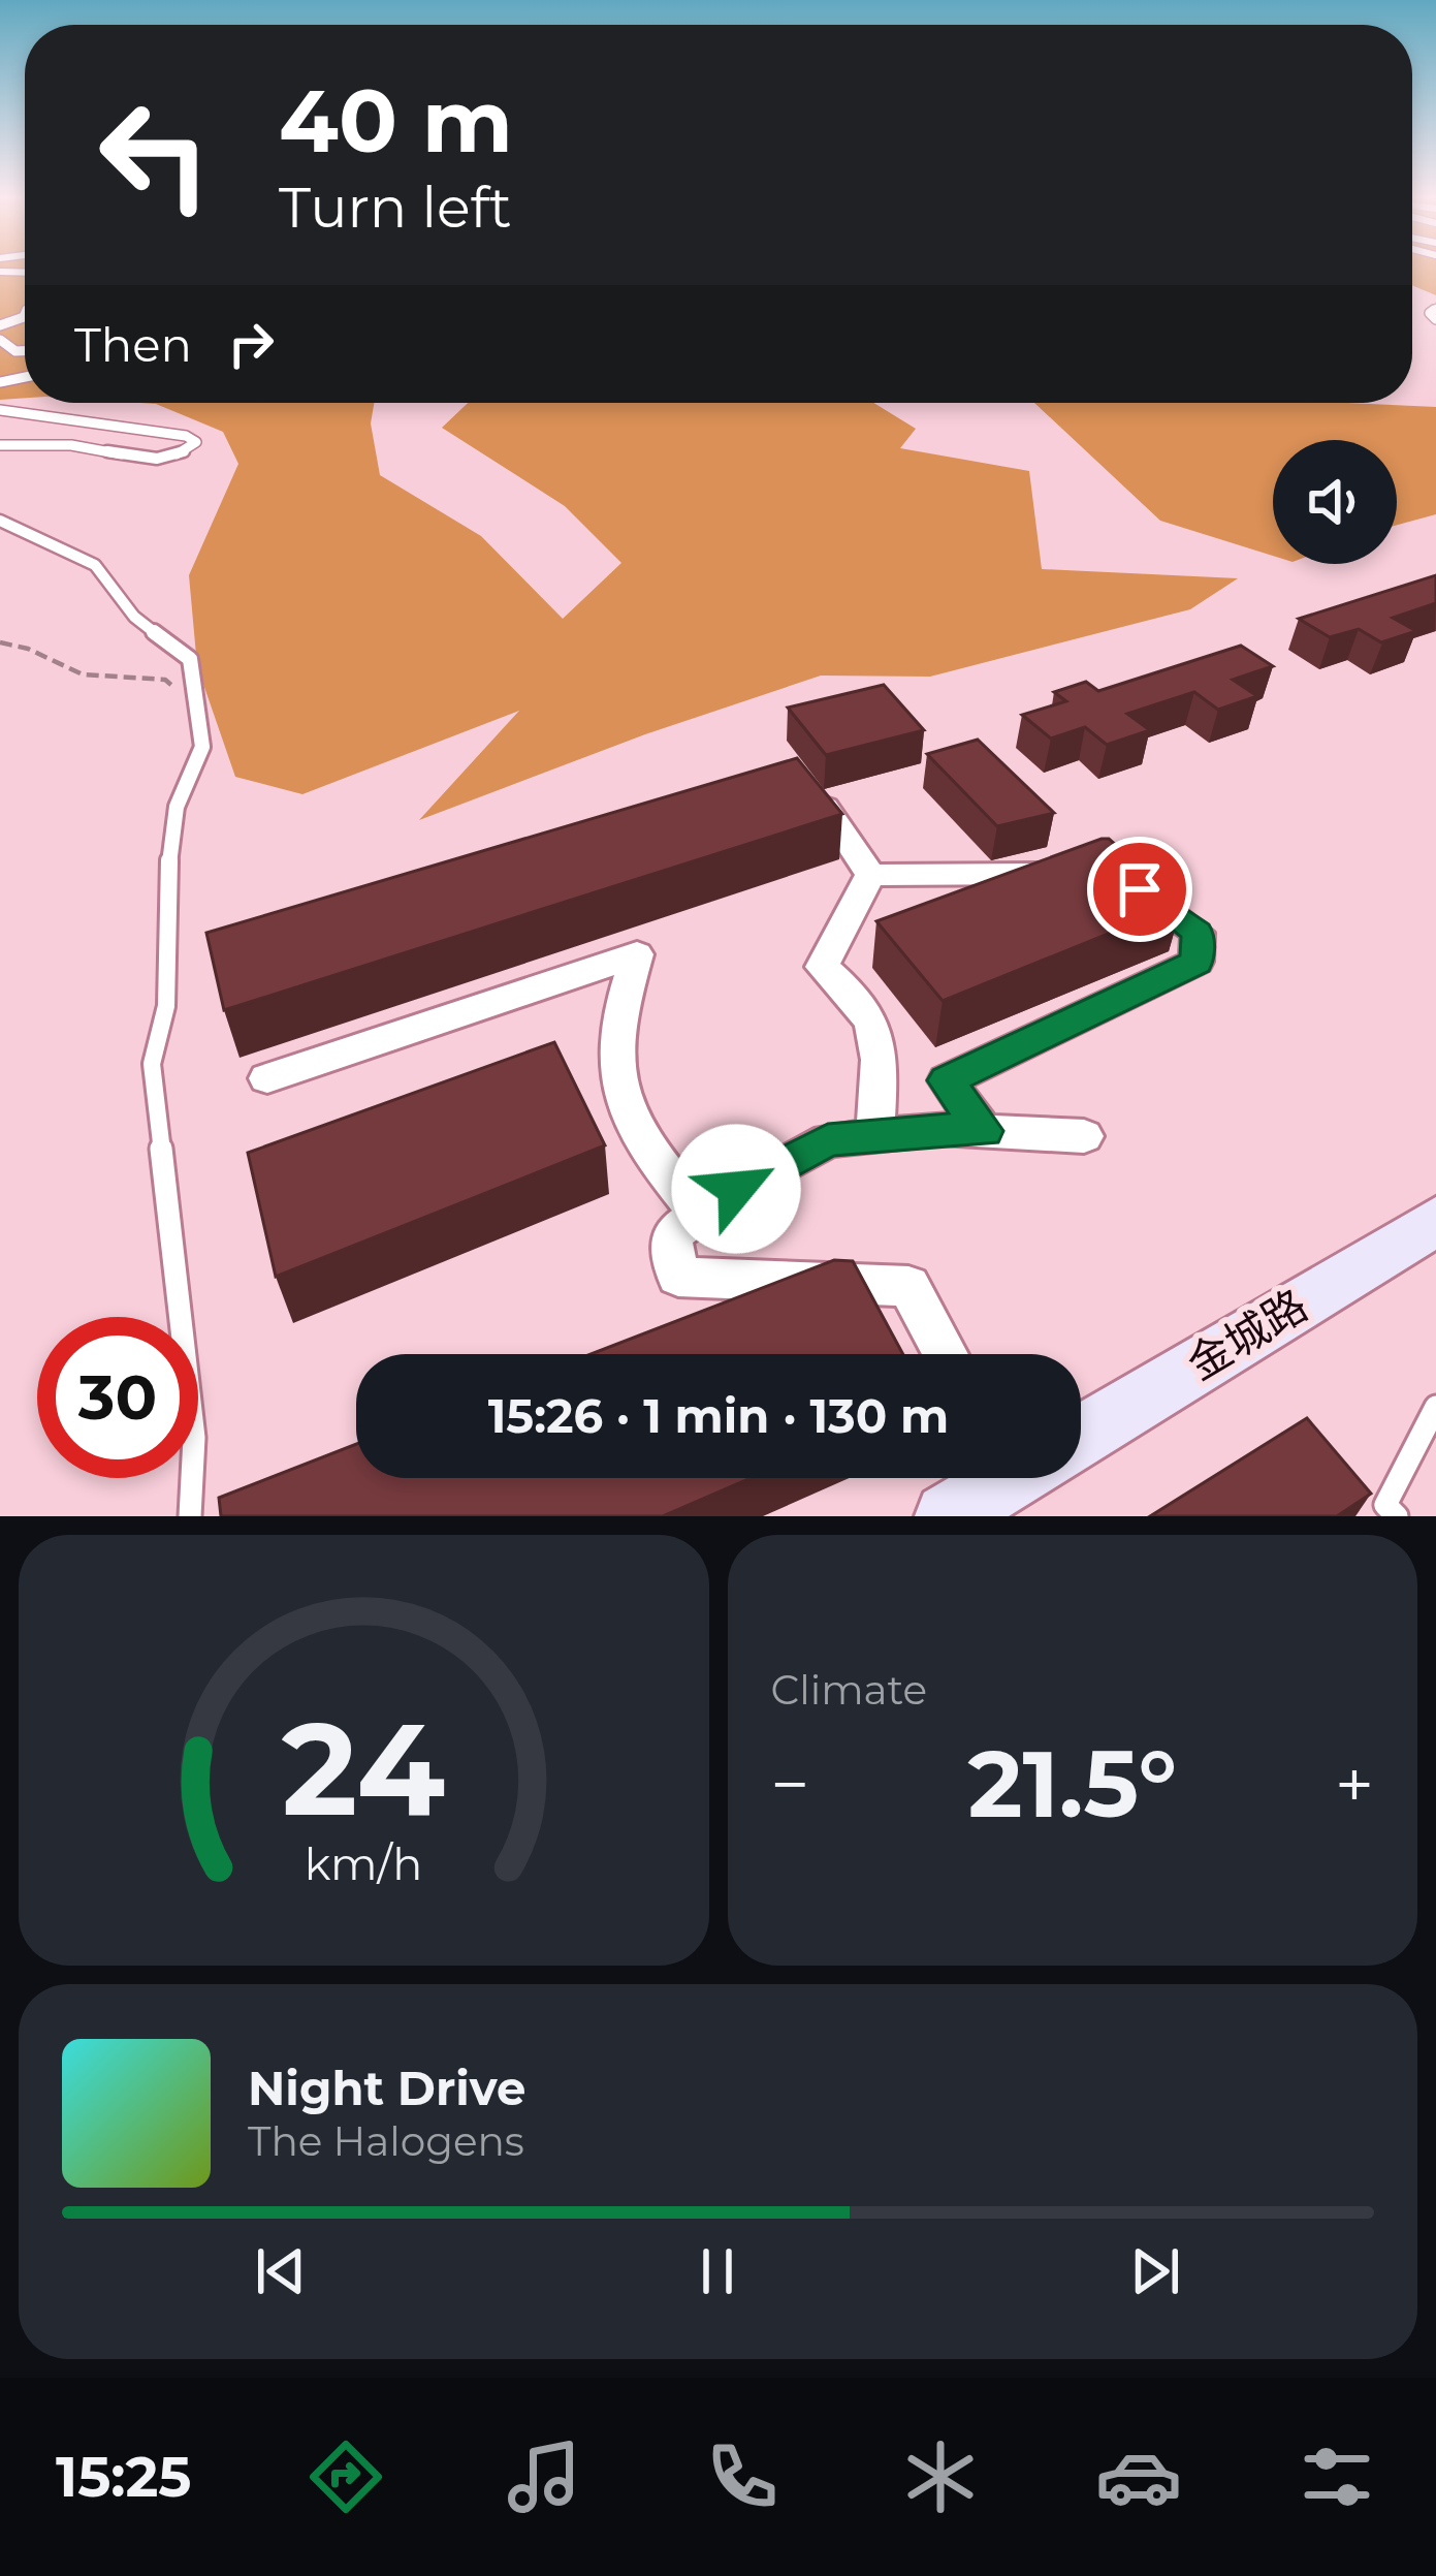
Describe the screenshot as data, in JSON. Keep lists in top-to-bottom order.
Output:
{
  "streets": {
    "street": ["金城路"]
  },
  "page": {
    "turn": ["40 m", "Turn left"],
    "then": "Then",
    "limit": "30",
    "trip": "15:26 · 1 min · 130 m",
    "tile": "Climate",
    "heat": ["−", "21.5°", "+"],
    "song": ["Night Drive", "The Halogens"],
    "tabs": "15:25",
    "gauge": ["24", "km/h"]
  }
}
